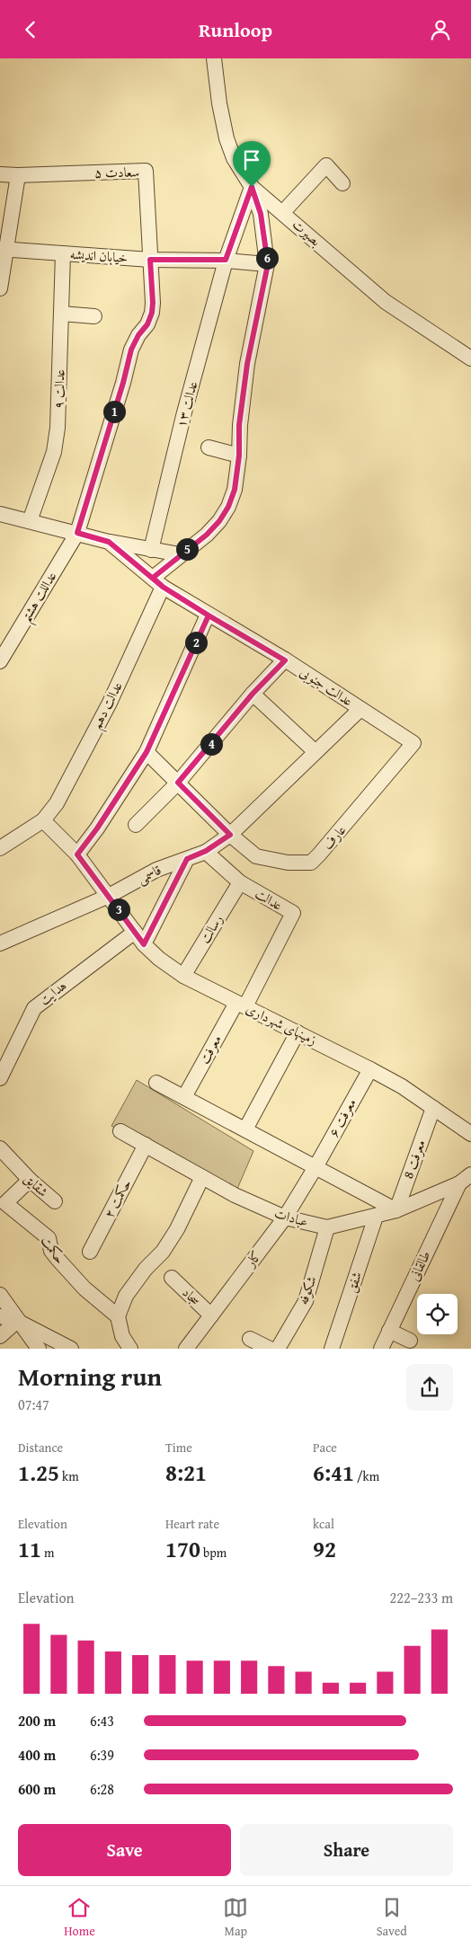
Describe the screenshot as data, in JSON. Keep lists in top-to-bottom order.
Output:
{
  "streets": {
    "street": [
      "سعادت ۵",
      "بصیرت",
      "خیابان اندیشه",
      "عدالت ۹",
      "عدالت ۱۳",
      "عداللت هشتم",
      "عدالت جنوبی",
      "عدالت دهم",
      "عارف",
      "قاسمی",
      "عدالت",
      "رسالت",
      "هدایت",
      "زمینهای شهرداری",
      "معرفت",
      "معرفت ۶",
      "معرفت 8",
      "شقایق",
      "حکمت ۲",
      "عبادات",
      "حکمت",
      "کار",
      "طالقانی",
      "شفق",
      "شکوفه",
      "سجاد"
    ]
  },
  "crossings": [
    ["سعادت ۵", "خیابان اندیشه"],
    ["سعادت ۵", "عداللت هشتم"],
    ["بصیرت", "عدالت ۱۳"],
    ["خیابان اندیشه", "عدالت ۹"],
    ["خیابان اندیشه", "عدالت ۱۳"],
    ["خیابان اندیشه", "عداللت هشتم"],
    ["عدالت ۹", "عدالت جنوبی"],
    ["عداللت هشتم", "عدالت جنوبی"],
    ["عدالت جنوبی", "عدالت دهم"],
    ["عدالت جنوبی", "عارف"],
    ["عدالت جنوبی", "قاسمی"],
    ["عدالت دهم", "زمینهای شهرداری"],
    ["عارف", "قاسمی"],
    ["قاسمی", "عدالت"],
    ["قاسمی", "زمینهای شهرداری"],
    ["عدالت", "رسالت"],
    ["عدالت", "زمینهای شهرداری"],
    ["عدالت", "معرفت"],
    ["رسالت", "زمینهای شهرداری"],
    ["هدایت", "زمینهای شهرداری"],
    ["زمینهای شهرداری", "معرفت"],
    ["زمینهای شهرداری", "معرفت ۶"],
    ["زمینهای شهرداری", "معرفت 8"],
    ["معرفت ۶", "کار"],
    ["معرفت 8", "عبادات"],
    ["شقایق", "حکمت"],
    ["حکمت ۲", "عبادات"],
    ["عبادات", "کار"],
    ["عبادات", "طالقانی"],
    ["عبادات", "شفق"],
    ["عبادات", "شکوفه"],
    ["کار", "سجاد"]
  ],
  "page": {
    "header": "Runloop",
    "pins": [
      "6",
      "1",
      "5",
      "2",
      "4",
      "3"
    ],
    "heading": ["Morning run", "07:47"],
    "stats": [
      ["Distance", "1.25 km"],
      ["Time", "8:21"],
      ["Pace", "6:41 /km"],
      ["Elevation", "11 m"],
      ["Heart rate", "170 bpm"],
      ["kcal", "92"]
    ],
    "chart": ["Elevation", "222–233 m"],
    "list": [
      {
        "name": "200 m",
        "note": "6:43"
      },
      {
        "name": "400 m",
        "note": "6:39"
      },
      {
        "name": "600 m",
        "note": "6:28"
      }
    ],
    "buttons": ["Save", "Share"],
    "tabs": ["Home", "Map", "Saved"]
  }
}
